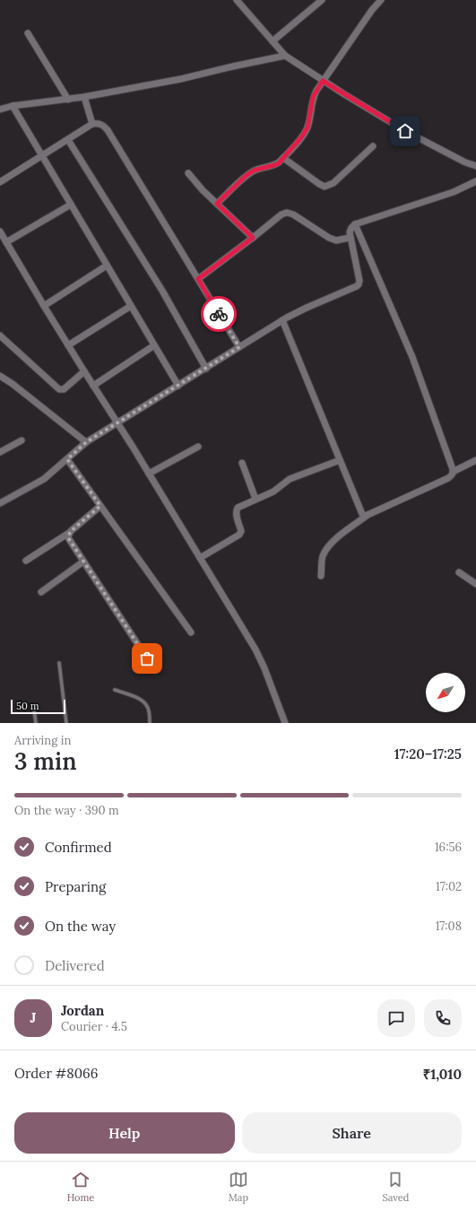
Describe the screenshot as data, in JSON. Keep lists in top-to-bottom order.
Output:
{
  "scale_bar": "50 m",
  "north": "bottom left",
  "page": {
    "scale": "50 m",
    "heading": ["3 min", "Arriving in", "17:20–17:25"],
    "panel": [
      "Jordan",
      "Courier · 4.5",
      "Order #8066",
      "₹1,010"
    ],
    "bar": "On the way · 390 m",
    "list": [
      ["Confirmed", "16:56"],
      ["Preparing", "17:02"],
      ["On the way", "17:08"],
      "Delivered"
    ],
    "round": "J",
    "buttons": ["Help", "Share"],
    "tabs": ["Home", "Map", "Saved"]
  }
}
